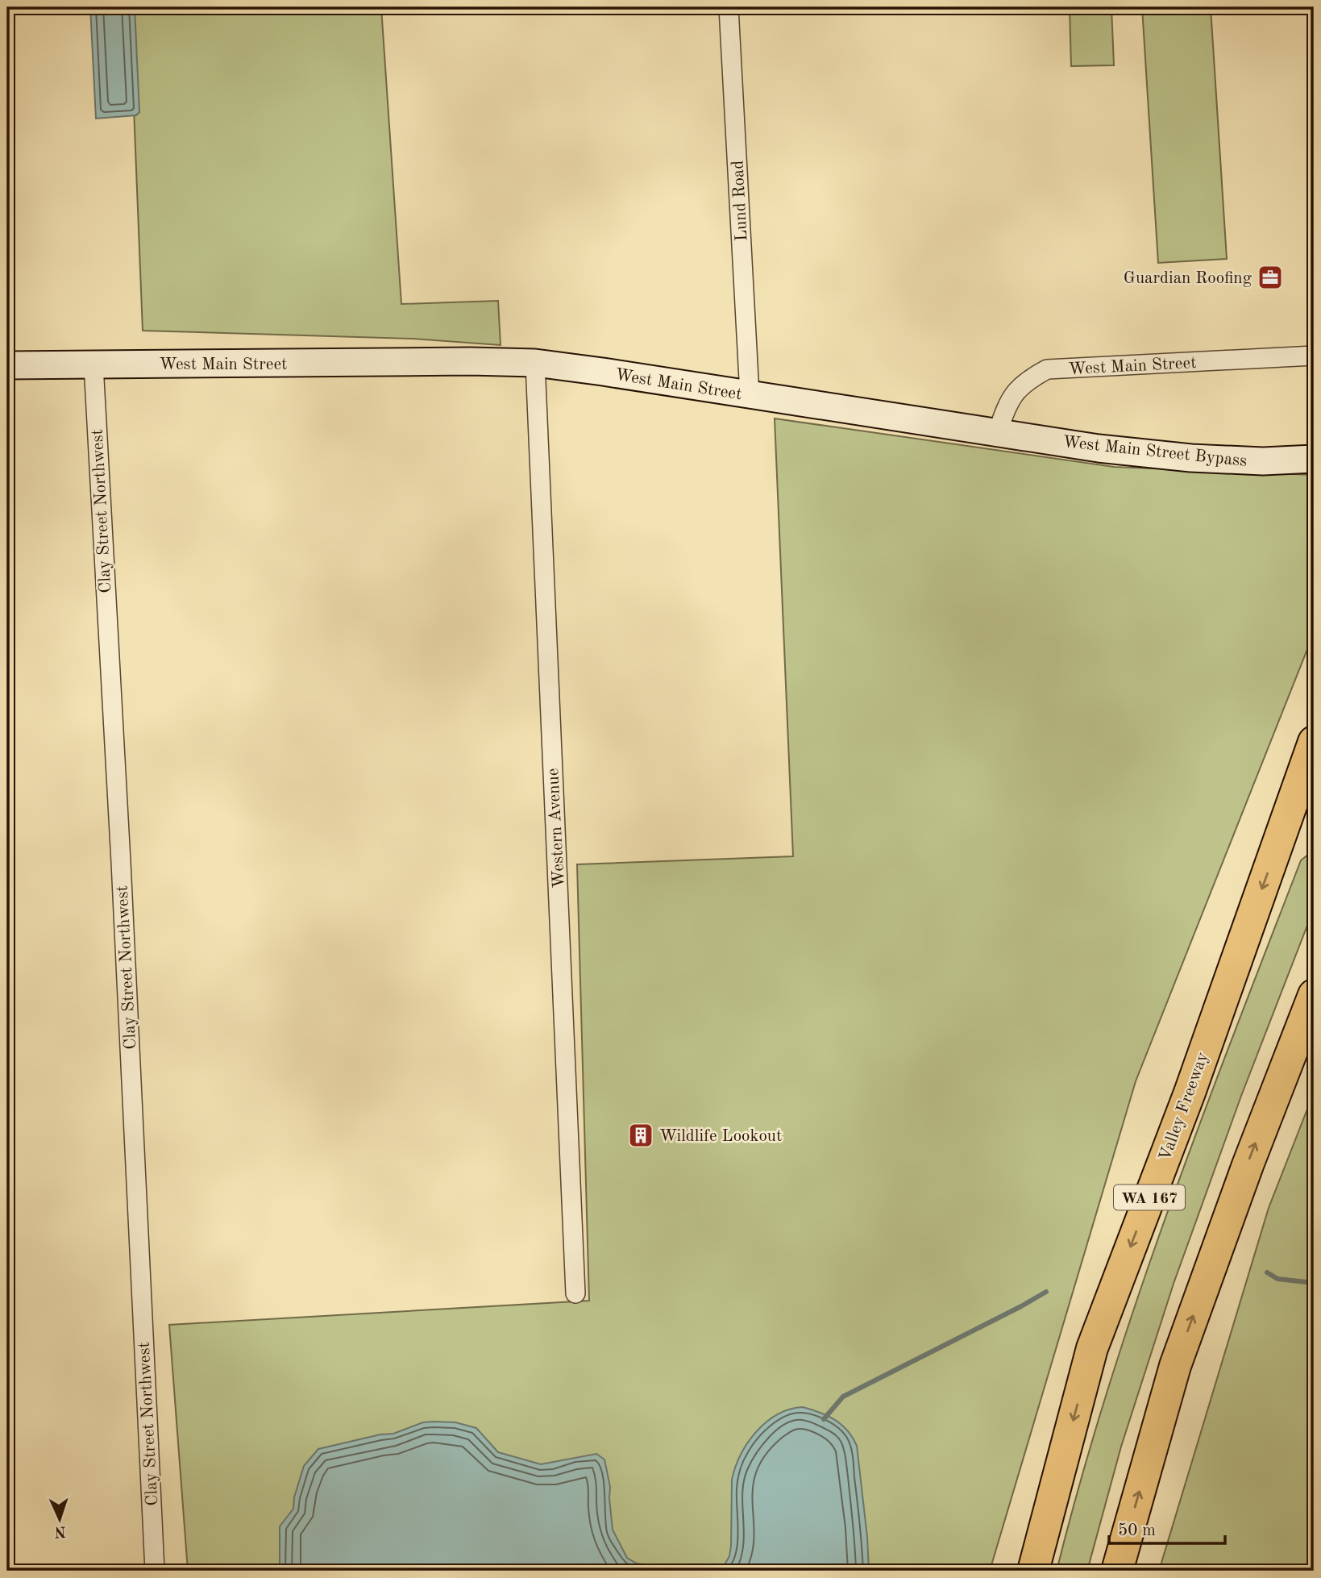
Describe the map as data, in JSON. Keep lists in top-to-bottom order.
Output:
{
  "streets": {
    "highway": ["Valley Freeway", "WA 167"],
    "main road": ["West Main Street", "West Main Street Bypass"],
    "street": ["Lund Road", "Clay Street Northwest", "Western Avenue"]
  },
  "crossings": [
    ["Lund Road", "West Main Street"],
    ["West Main Street", "West Main Street Bypass"],
    ["West Main Street", "Clay Street Northwest"],
    ["West Main Street", "Western Avenue"]
  ],
  "places": {
    "office": ["Guardian Roofing"],
    "building": ["Wildlife Lookout"]
  },
  "scale_bar": "50 m",
  "north": "bottom"
}
